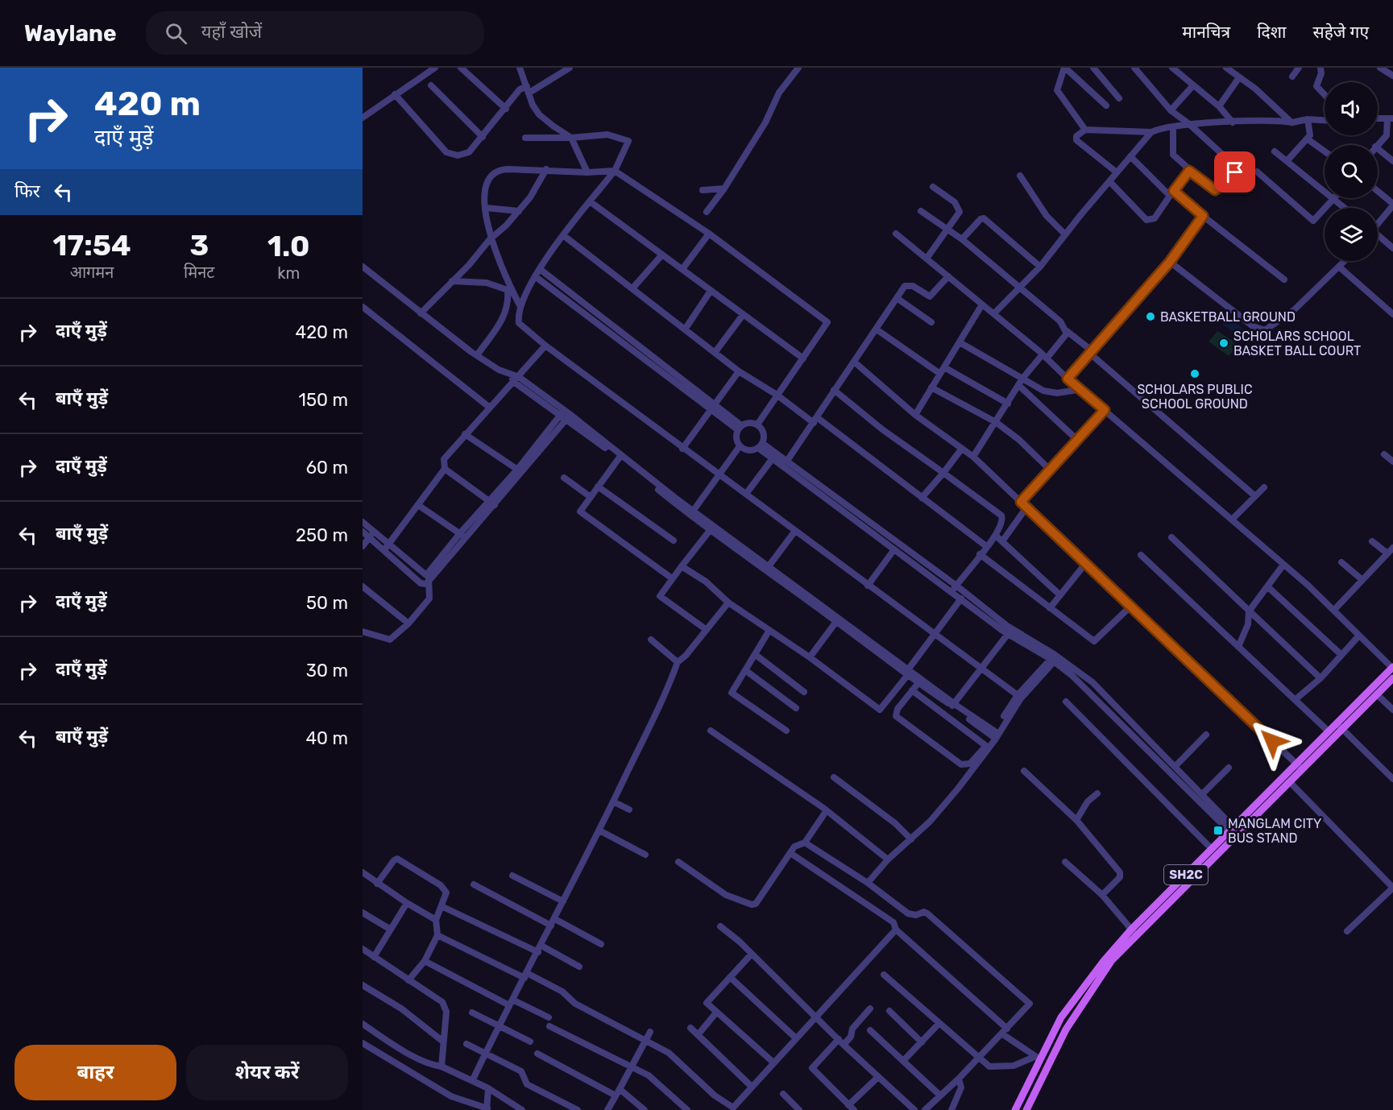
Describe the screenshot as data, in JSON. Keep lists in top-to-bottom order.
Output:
{
  "streets": {
    "main road": ["SH2C"]
  },
  "places": {
    "other": ["BASKETBALL GROUND", "SCHOLARS SCHOOL BASKET BALL COURT", "SCHOLARS PUBLIC SCHOOL GROUND"],
    "transit": ["MANGLAM CITY BUS STAND"]
  },
  "page": {
    "header": "Waylane",
    "search": "यहाँ खोजें",
    "nav": ["मानचित्र", "दिशा", "सहेजे गए"],
    "turn": ["420 m", "दाएँ मुड़ें"],
    "then": "फिर",
    "eta": [
      "17:54",
      "आगमन",
      "3",
      "मिनट",
      "1.0",
      "km"
    ],
    "list": [
      {
        "name": "दाएँ मुड़ें",
        "value": "420 m"
      },
      {
        "name": "बाएँ मुड़ें",
        "value": "150 m"
      },
      {
        "name": "दाएँ मुड़ें",
        "value": "60 m"
      },
      {
        "name": "बाएँ मुड़ें",
        "value": "250 m"
      },
      {
        "name": "दाएँ मुड़ें",
        "value": "50 m"
      },
      {
        "name": "दाएँ मुड़ें",
        "value": "30 m"
      },
      {
        "name": "बाएँ मुड़ें",
        "value": "40 m"
      }
    ],
    "buttons": ["बाहर", "शेयर करें"]
  }
}
